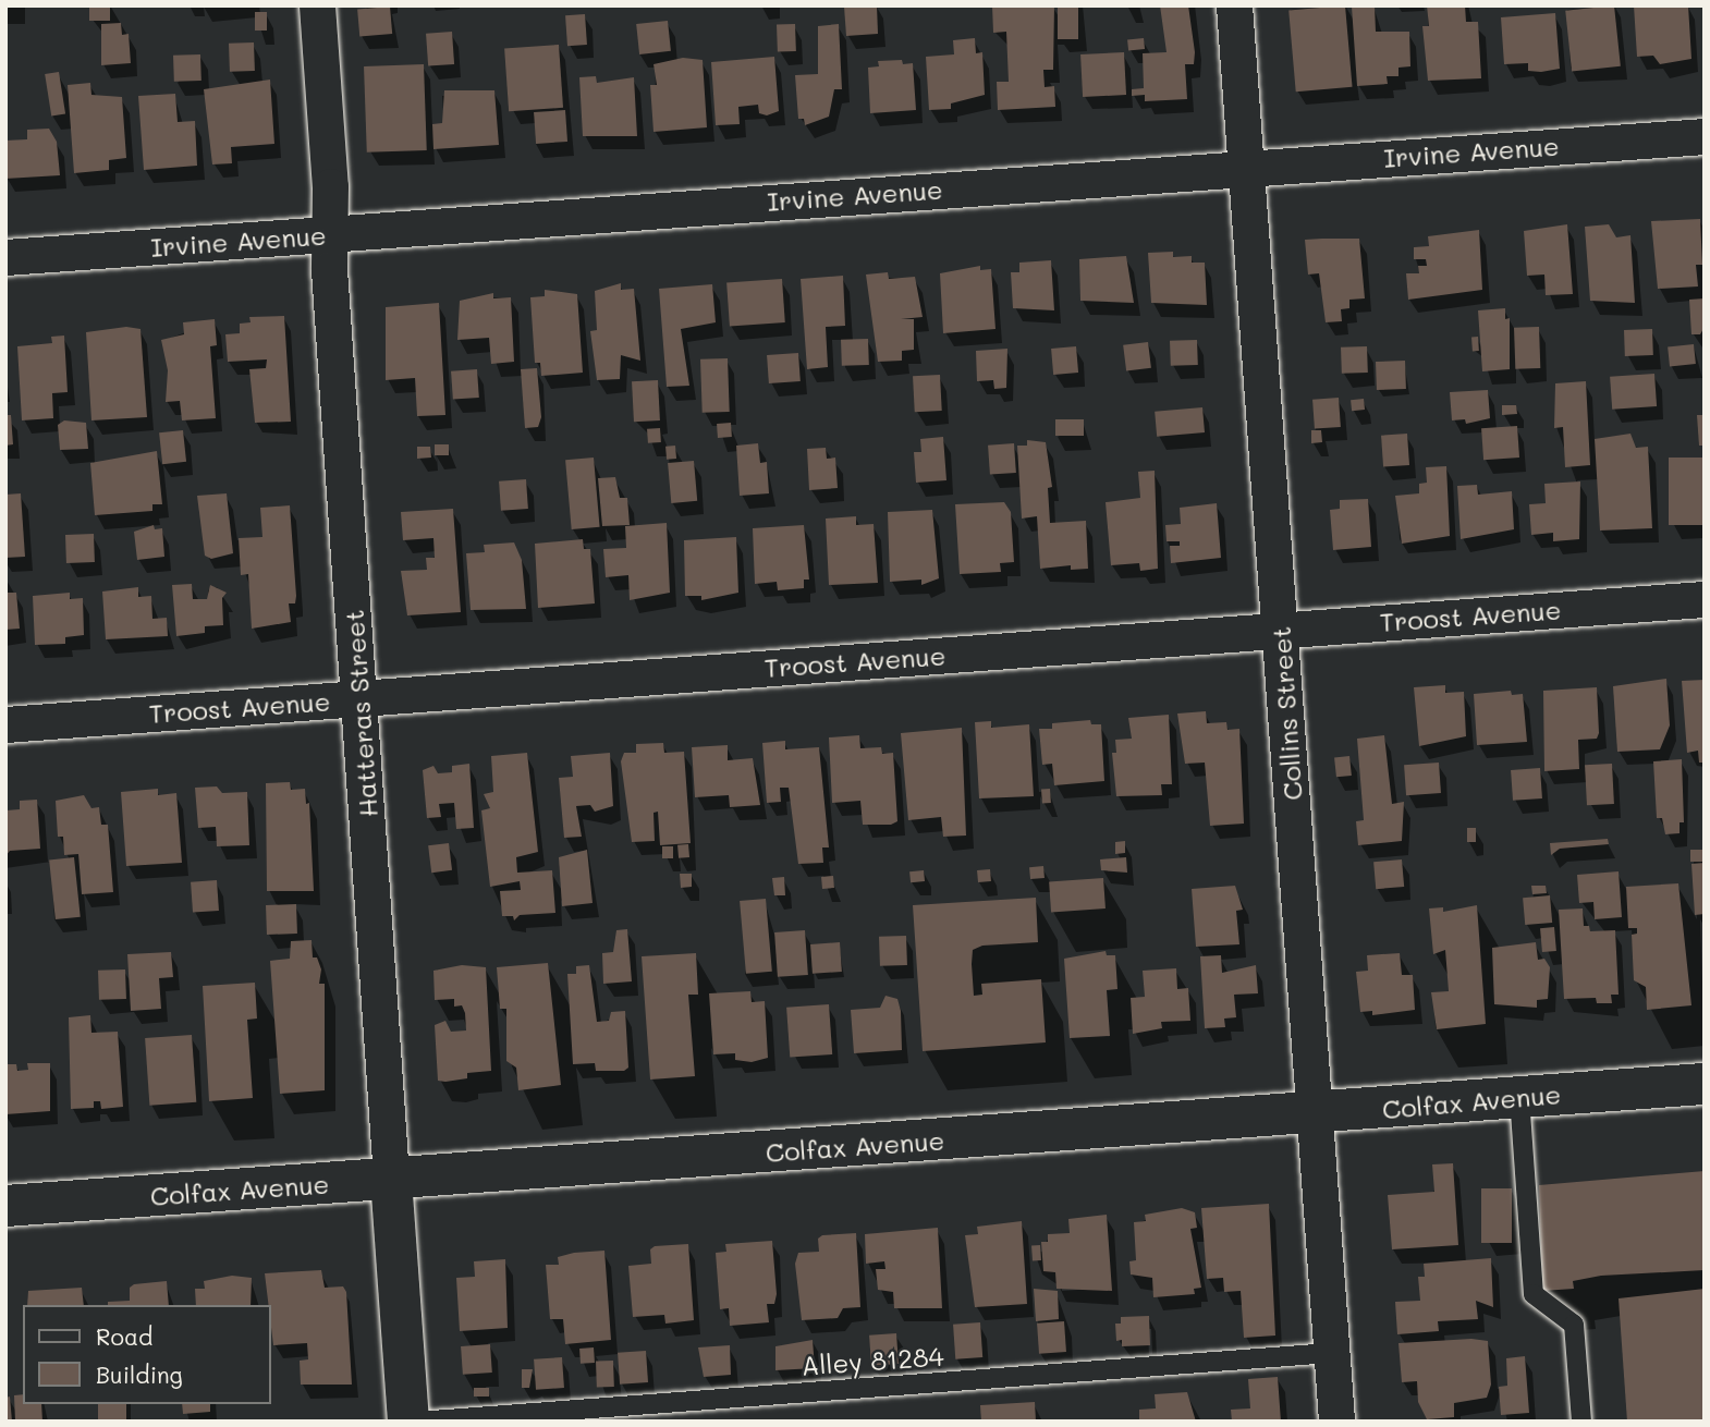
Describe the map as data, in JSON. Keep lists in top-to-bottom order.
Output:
{
  "streets": {
    "main road": ["Hatteras Street", "Colfax Avenue"],
    "street": ["Irvine Avenue", "Troost Avenue", "Collins Street"],
    "lane": ["Alley 81284"]
  },
  "crossings": [
    ["Irvine Avenue", "Hatteras Street"],
    ["Irvine Avenue", "Collins Street"],
    ["Troost Avenue", "Hatteras Street"],
    ["Troost Avenue", "Collins Street"],
    ["Hatteras Street", "Colfax Avenue"],
    ["Collins Street", "Colfax Avenue"],
    ["Collins Street", "Alley 81284"]
  ],
  "legend": ["Road", "Building"]
}
